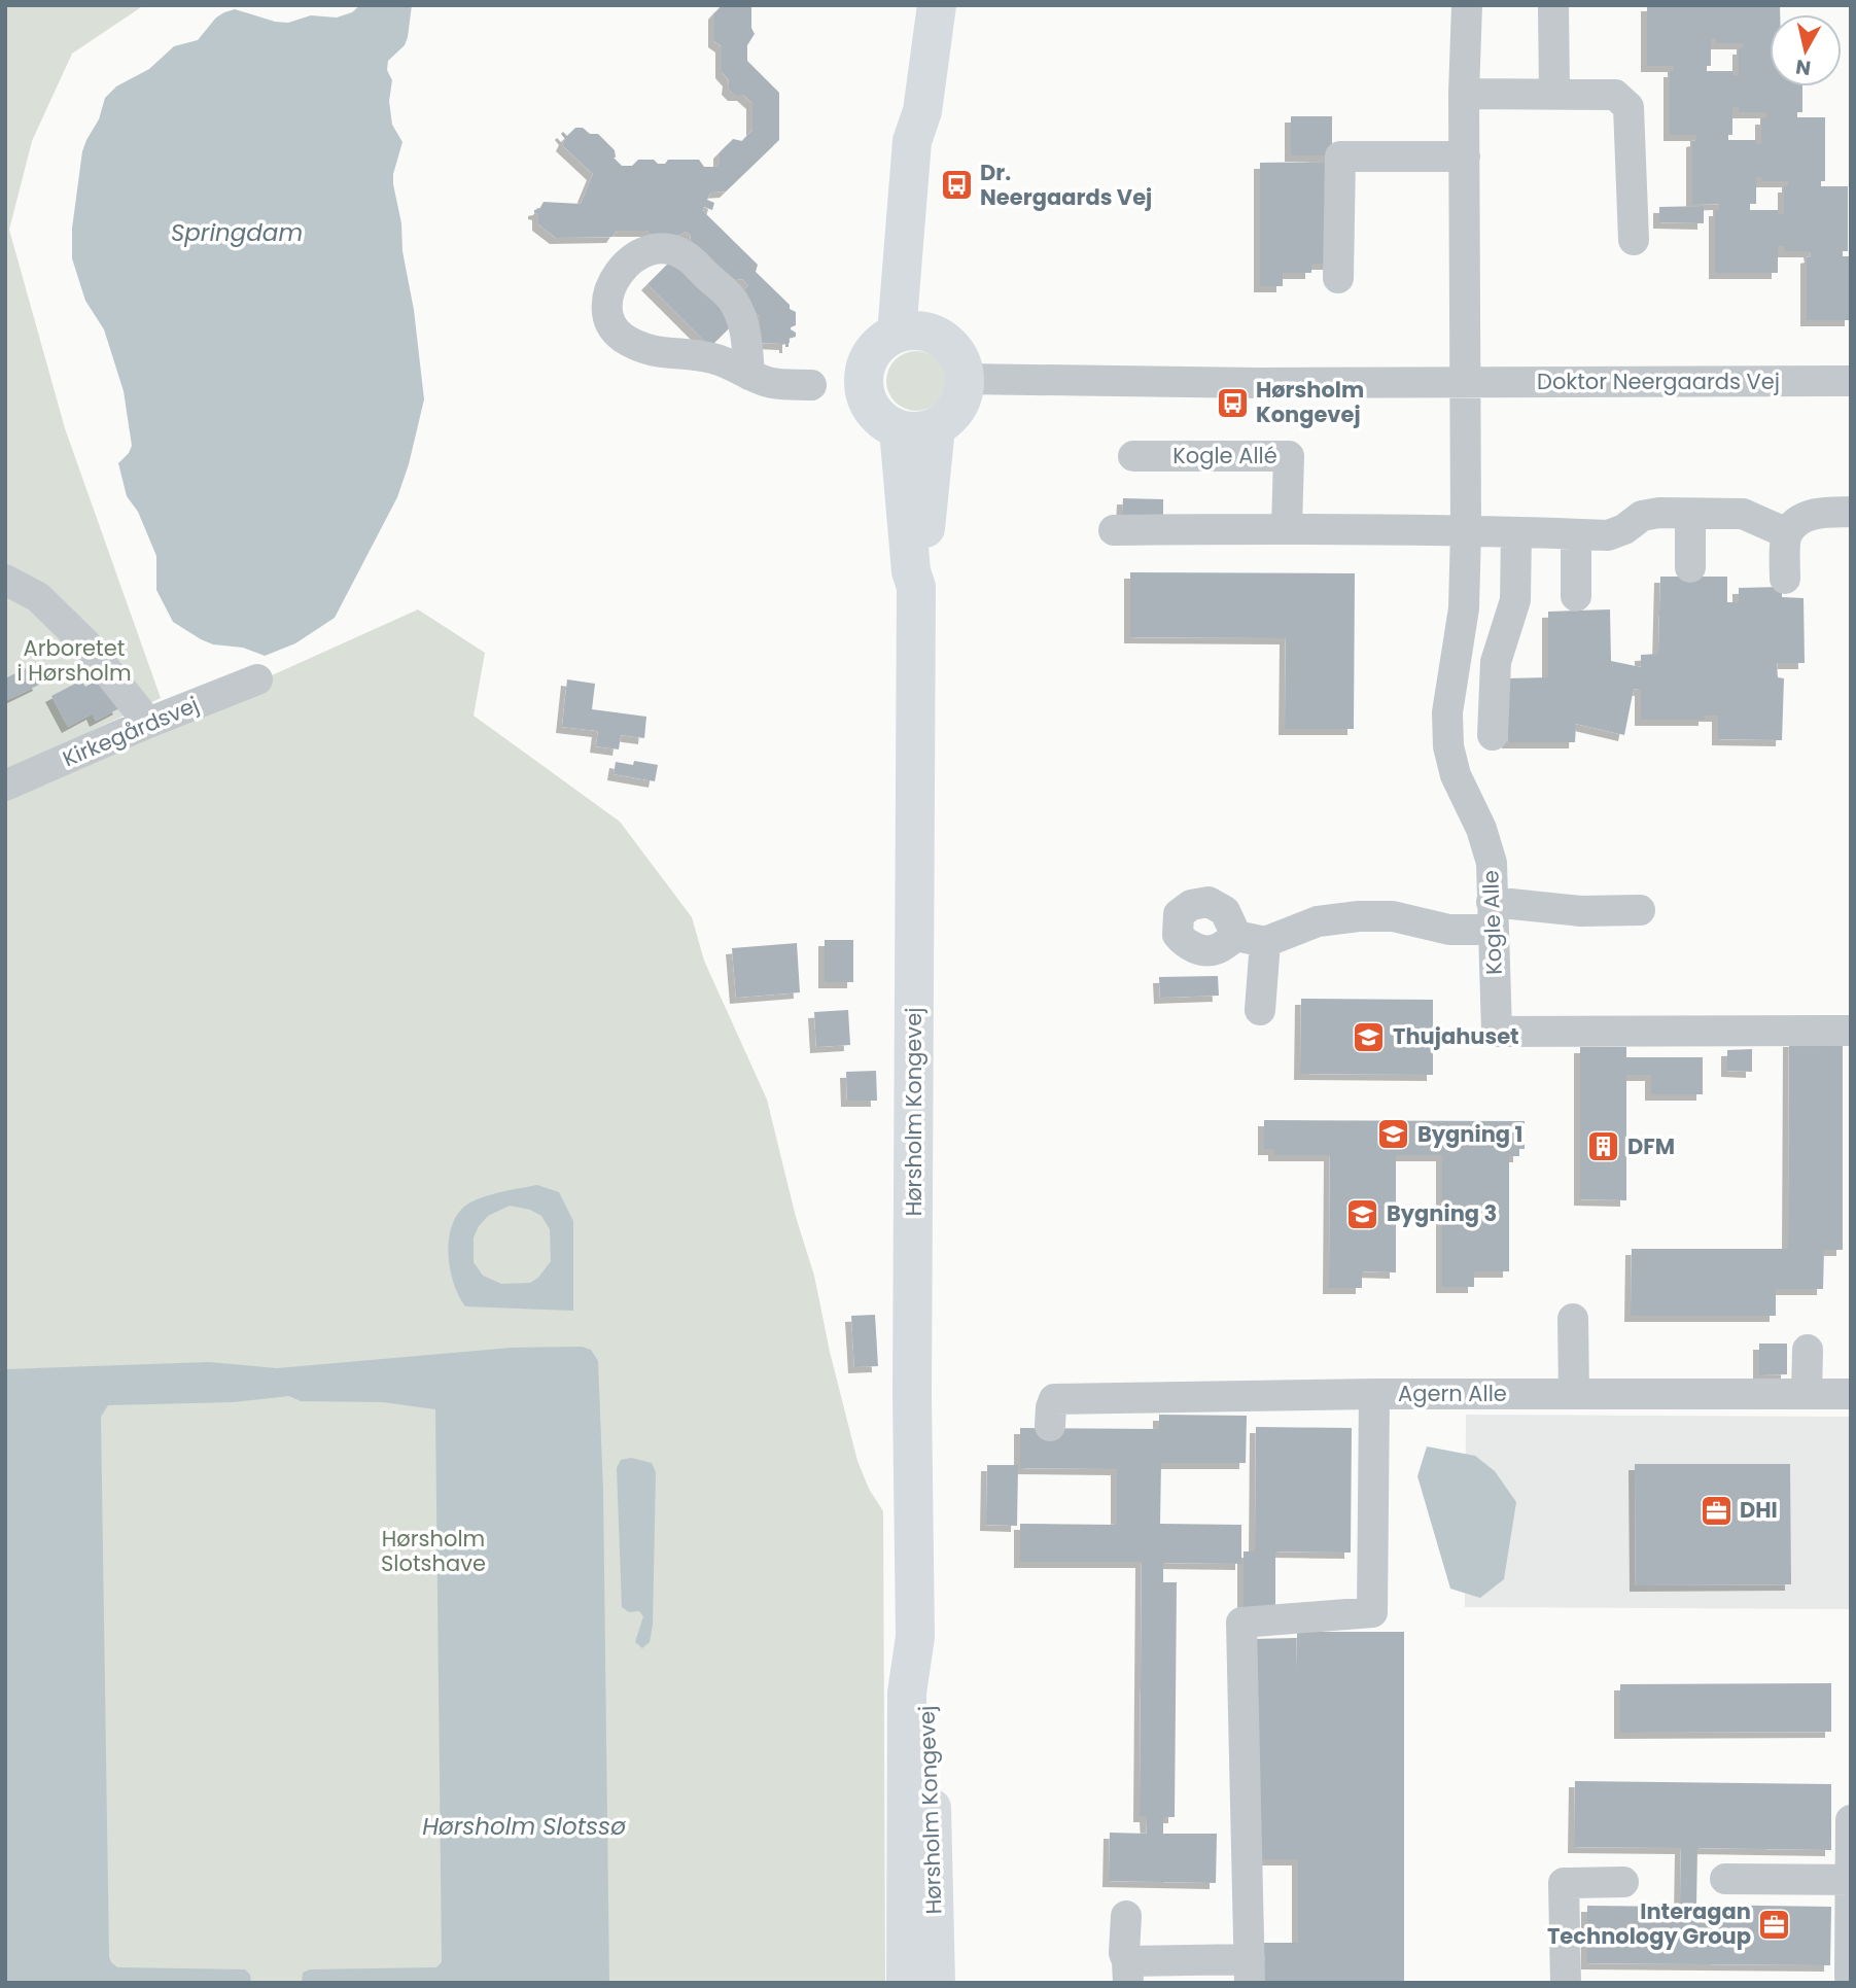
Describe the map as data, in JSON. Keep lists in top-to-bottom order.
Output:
{
  "streets": {
    "main road": ["Hørsholm Kongevej"],
    "street": [
      "Doktor Neergaards Vej",
      "Kogle Allé",
      "Kirkegårdsvej",
      "Kogle Alle",
      "Agern Alle"
    ]
  },
  "crossings": [
    ["Doktor Neergaards Vej", "Kogle Alle"],
    ["Doktor Neergaards Vej", "Hørsholm Kongevej"]
  ],
  "water": ["Springdam", "Hørsholm Slotssø"],
  "parks": ["Arboretet i Hørsholm", "Hørsholm Slotshave"],
  "places": {
    "bus stop": ["Dr. Neergaards Vej", "Hørsholm Kongevej"],
    "school or university": ["Thujahuset", "Bygning 1", "Bygning 3"],
    "building": ["DFM"],
    "office": ["DHI", "Interagan Technology Group"]
  },
  "north": "bottom"
}
